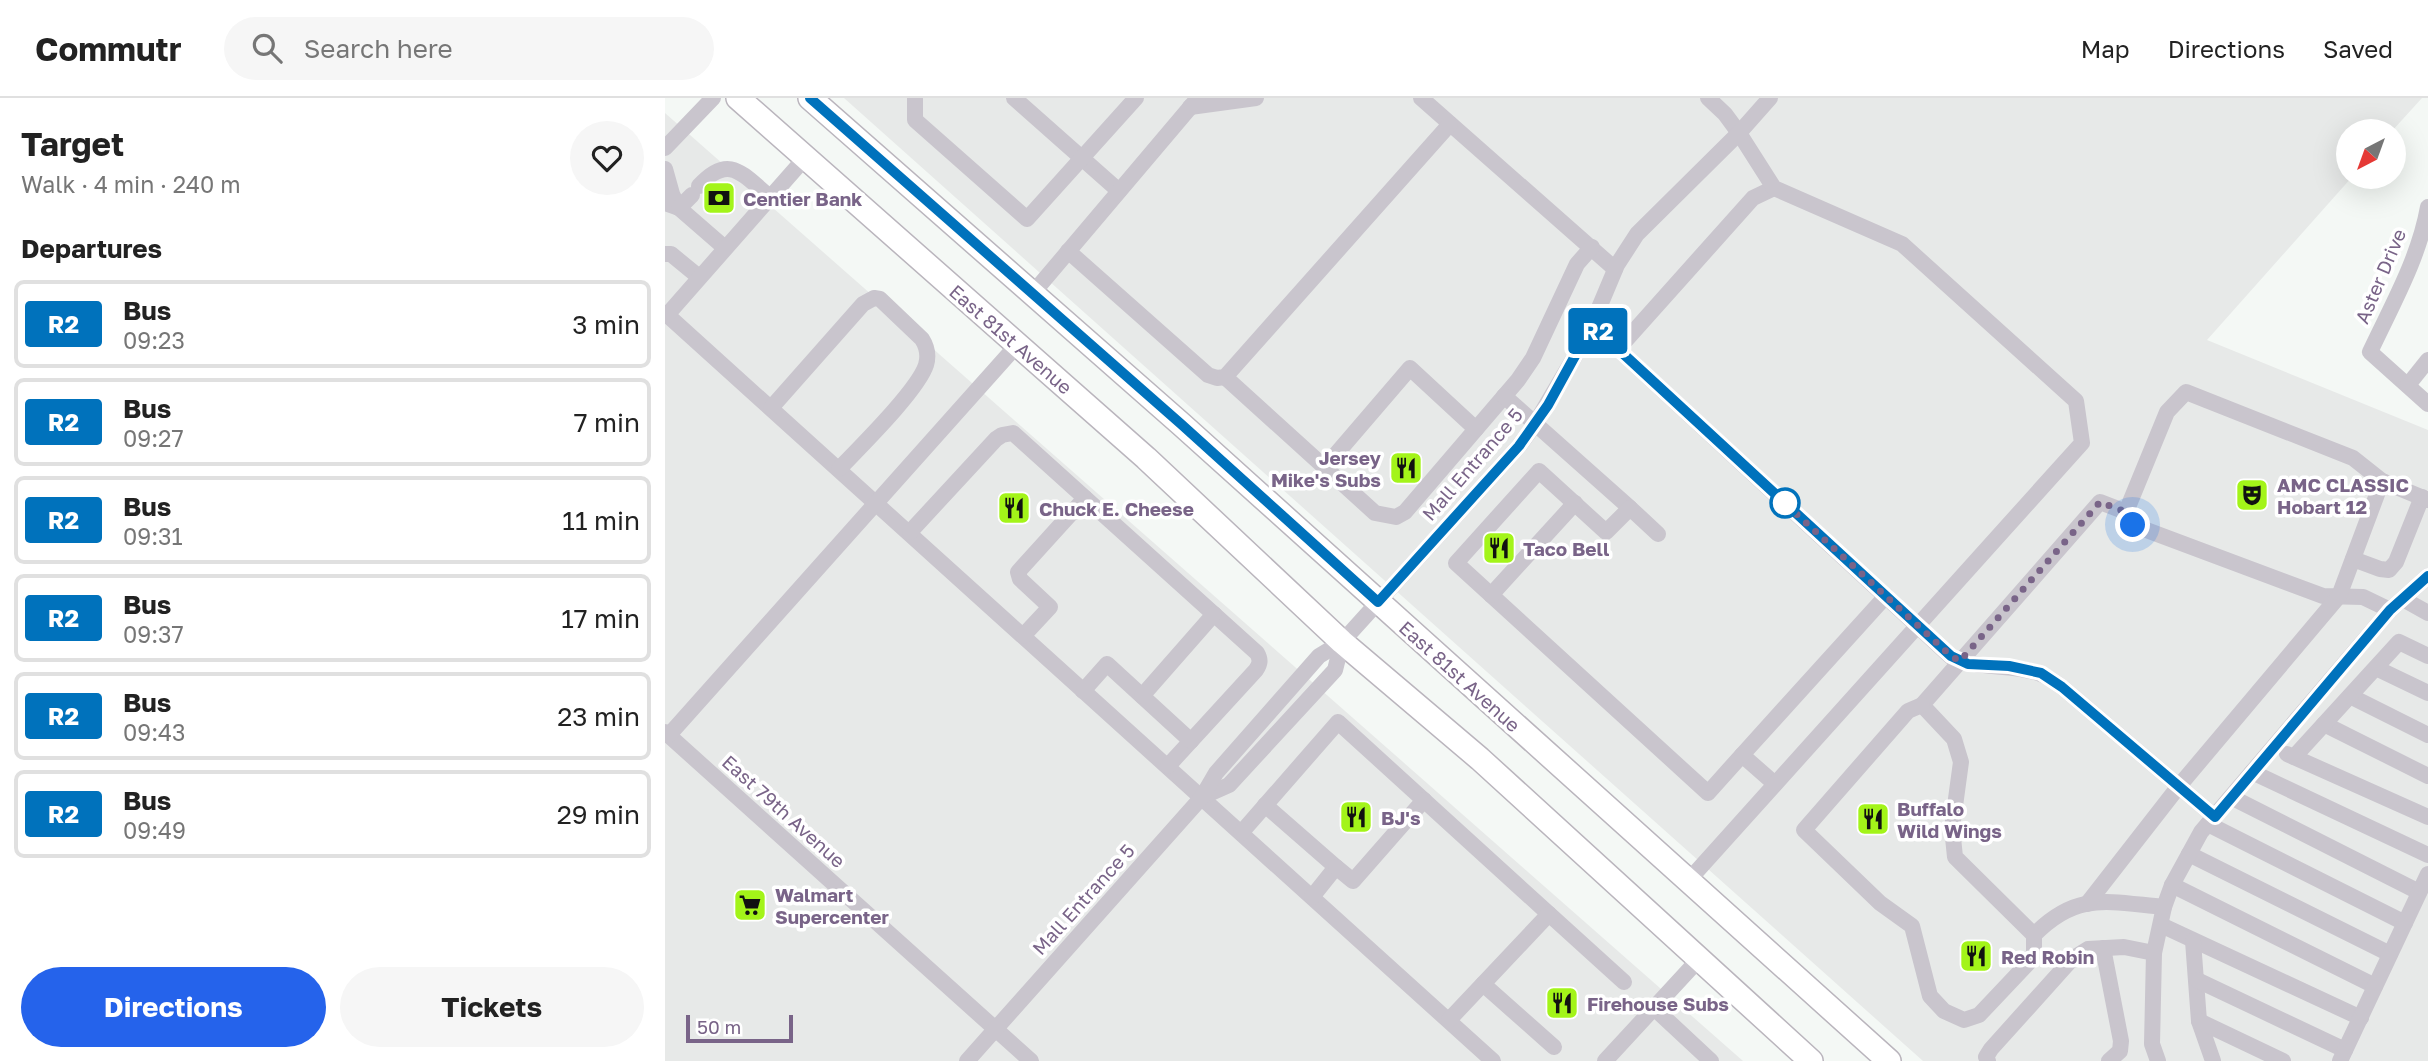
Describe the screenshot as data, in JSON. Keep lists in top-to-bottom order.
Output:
{
  "streets": {
    "highway": ["East 81st Avenue"],
    "street": ["Aster Drive", "Mall Entrance 5", "East 79th Avenue"]
  },
  "crossings": [
    ["East 81st Avenue", "Mall Entrance 5"],
    ["Mall Entrance 5", "East 79th Avenue"]
  ],
  "places": {
    "bank": ["Centier Bank"],
    "restaurant": [
      "Jersey Mike's Subs",
      "Chuck E. Cheese",
      "Taco Bell",
      "BJ's",
      "Buffalo Wild Wings",
      "Red Robin",
      "Firehouse Subs"
    ],
    "theatre": ["AMC CLASSIC Hobart 12"],
    "supermarket": ["Walmart Supercenter"]
  },
  "lines": ["bus line R2"],
  "scale_bar": "50 m",
  "north": "bottom left",
  "page": {
    "header": "Commutr",
    "search": "Search here",
    "nav": ["Map", "Directions", "Saved"],
    "heading": [
      ["Target", "Walk · 4 min · 240 m"],
      "Departures"
    ],
    "on_map": "R2",
    "list": [
      {
        "mark": "R2",
        "name": "Bus",
        "note": "09:23",
        "value": "3 min"
      },
      {
        "mark": "R2",
        "name": "Bus",
        "note": "09:27",
        "value": "7 min"
      },
      {
        "mark": "R2",
        "name": "Bus",
        "note": "09:31",
        "value": "11 min"
      },
      {
        "mark": "R2",
        "name": "Bus",
        "note": "09:37",
        "value": "17 min"
      },
      {
        "mark": "R2",
        "name": "Bus",
        "note": "09:43",
        "value": "23 min"
      },
      {
        "mark": "R2",
        "name": "Bus",
        "note": "09:49",
        "value": "29 min"
      }
    ],
    "buttons": ["Directions", "Tickets"],
    "scale": "50 m"
  }
}
